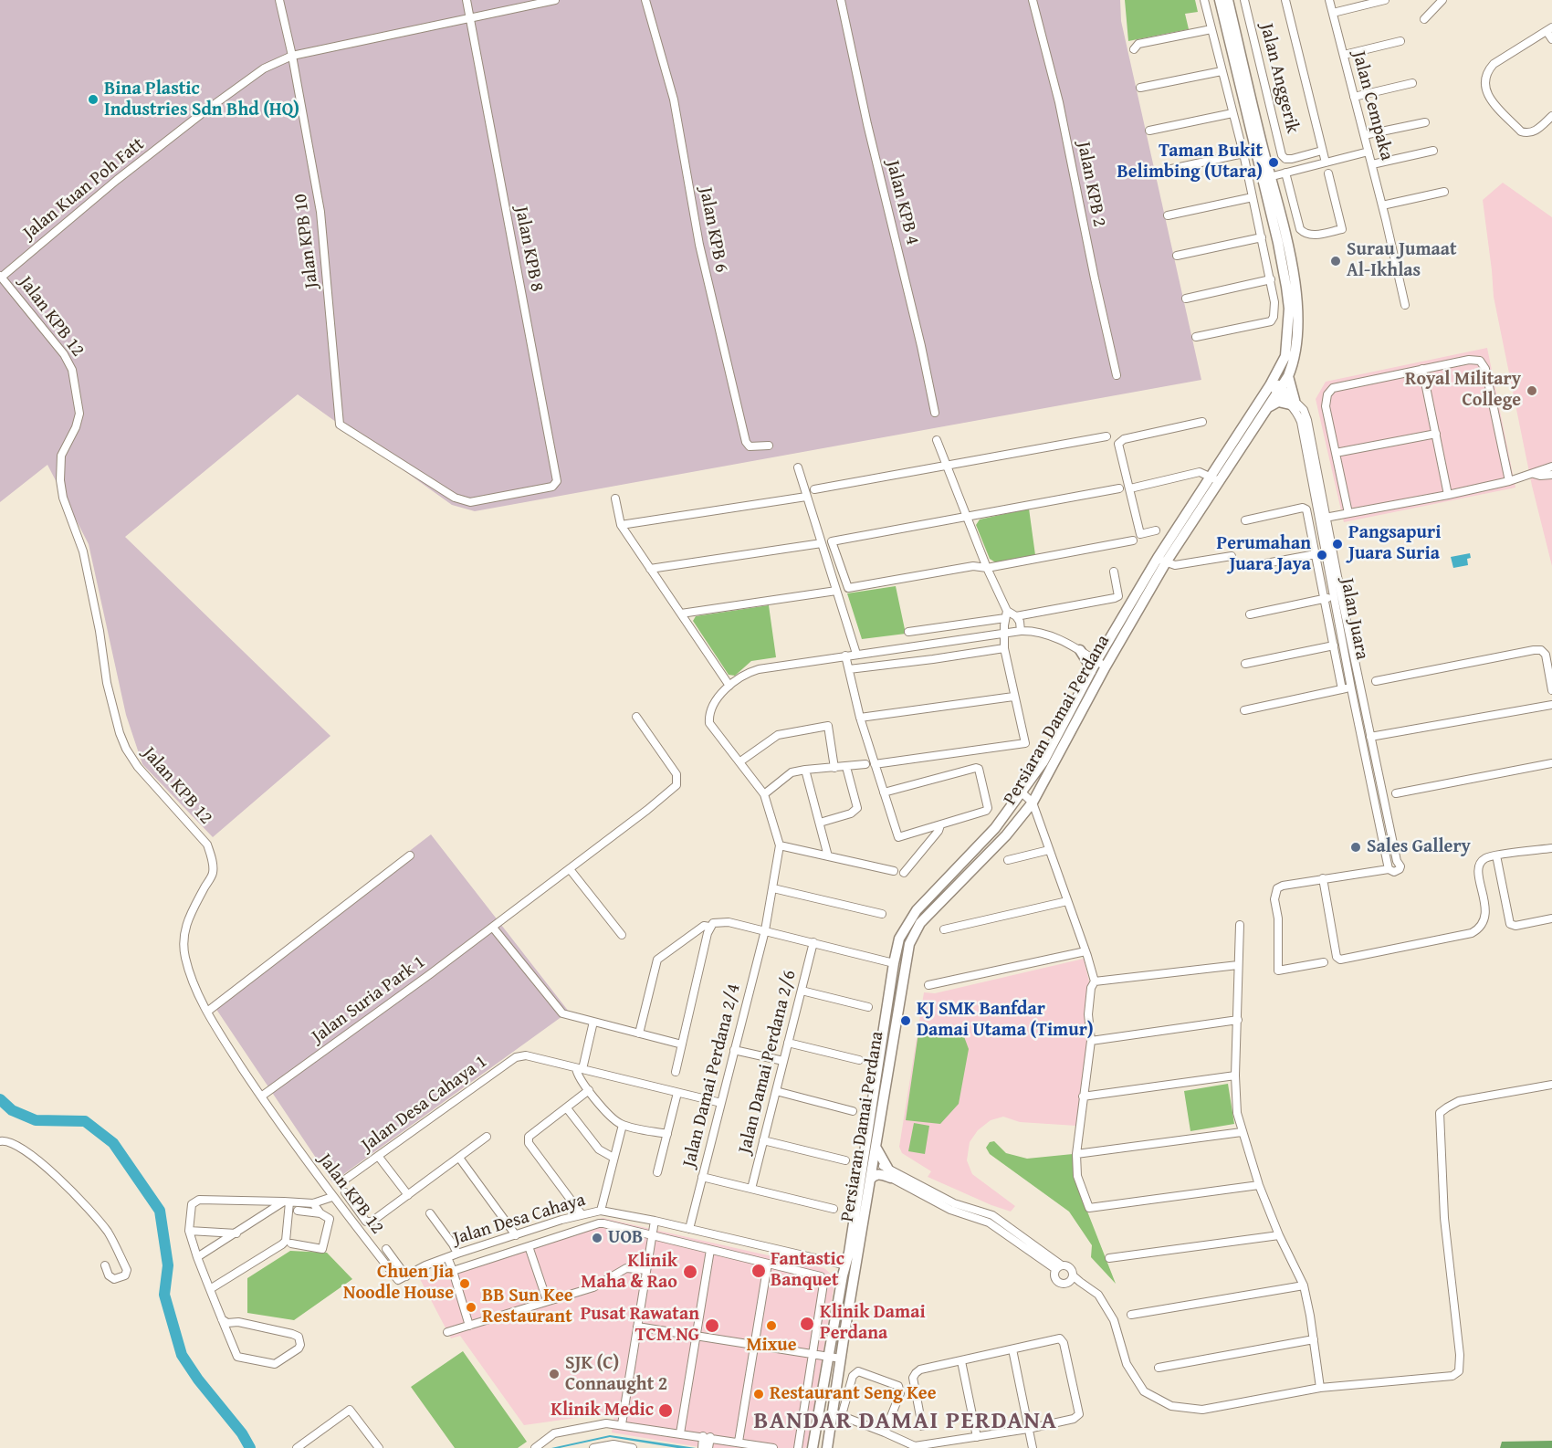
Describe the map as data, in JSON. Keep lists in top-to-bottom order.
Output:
{
  "streets": {
    "main road": ["Persiaran Damai Perdana"],
    "street": [
      "Jalan Anggerik",
      "Jalan Cempaka",
      "Jalan KPB 2",
      "Jalan Kuan Poh Fatt",
      "Jalan KPB 4",
      "Jalan KPB 6",
      "Jalan KPB 10",
      "Jalan KPB 8",
      "Jalan KPB 12",
      "Jalan Juara",
      "Jalan Suria Park 1",
      "Jalan Damai Perdana 2/6",
      "Jalan Damai Perdana 2/4",
      "Jalan Desa Cahaya 1",
      "Jalan Desa Cahaya"
    ]
  },
  "crossings": [
    ["Jalan Kuan Poh Fatt", "Jalan KPB 10"],
    ["Jalan Kuan Poh Fatt", "Jalan KPB 8"],
    ["Jalan Kuan Poh Fatt", "Jalan KPB 12"],
    ["Jalan KPB 10", "Jalan KPB 8"],
    ["Jalan KPB 12", "Jalan Suria Park 1"],
    ["Jalan KPB 12", "Jalan Desa Cahaya"],
    ["Jalan Juara", "Persiaran Damai Perdana"],
    ["Persiaran Damai Perdana", "Jalan Desa Cahaya"],
    ["Jalan Damai Perdana 2/4", "Jalan Desa Cahaya"]
  ],
  "districts": ["BANDAR DAMAI PERDANA"],
  "places": [
    "Bina Plastic Industries Sdn Bhd (HQ)",
    "Taman Bukit Belimbing (Utara)",
    "Surau Jumaat Al-Ikhlas",
    "Royal Military College",
    "Pangsapuri Juara Suria",
    "Perumahan Juara Jaya",
    "Sales Gallery",
    "KJ SMK Banfdar Damai Utama (Timur)",
    "UOB",
    "Fantastic Banquet",
    "Klinik Maha & Rao",
    "Chuen Jia Noodle House",
    "BB Sun Kee Restaurant",
    "Klinik Damai Perdana",
    "Pusat Rawatan TCM NG",
    "Mixue",
    "SJK (C) Connaught 2",
    "Restaurant Seng Kee",
    "Klinik Medic"
  ]
}
